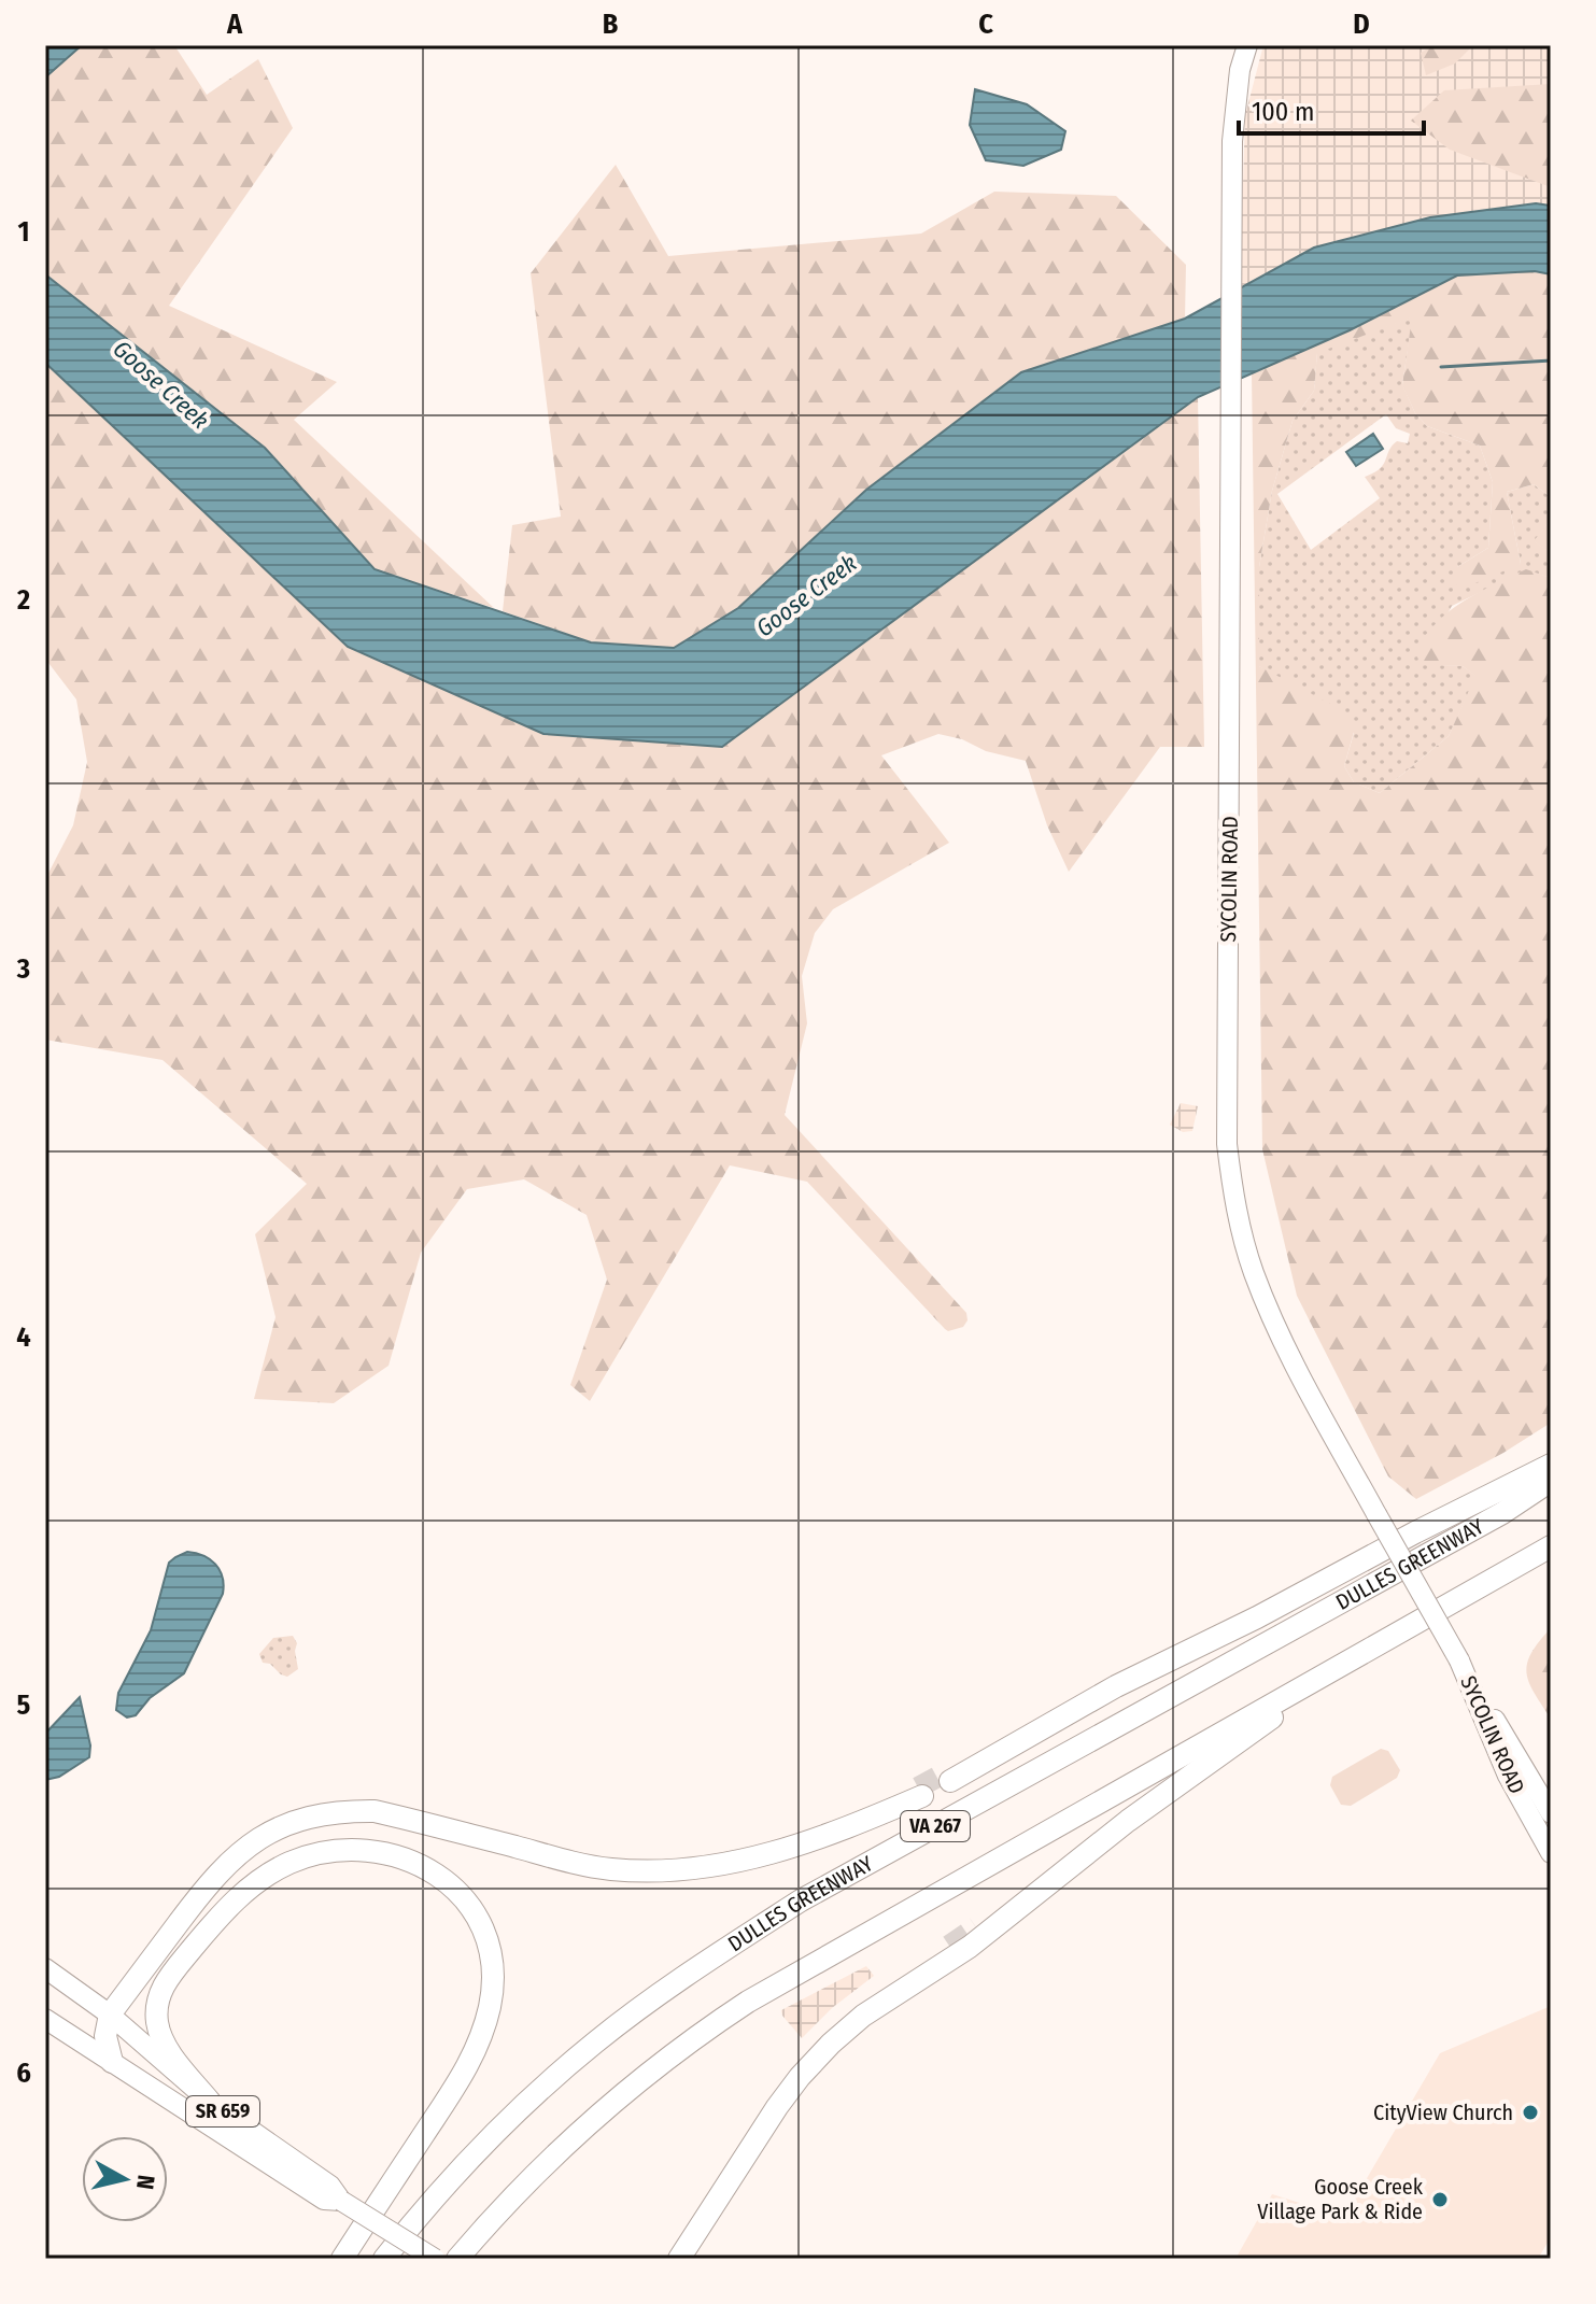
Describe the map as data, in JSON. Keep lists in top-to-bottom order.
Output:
{
  "streets": {
    "highway": ["DULLES GREENWAY", "VA 267"],
    "main road": ["SYCOLIN ROAD", "SR 659"]
  },
  "water": ["Goose Creek"],
  "places": ["CityView Church", "Goose Creek Village Park & Ride"],
  "scale_bar": "100 m",
  "north": "right",
  "grid": {
    "columns": [
      "A",
      "B",
      "C",
      "D"
    ],
    "rows": [
      "1",
      "2",
      "3",
      "4",
      "5",
      "6"
    ]
  }
}
